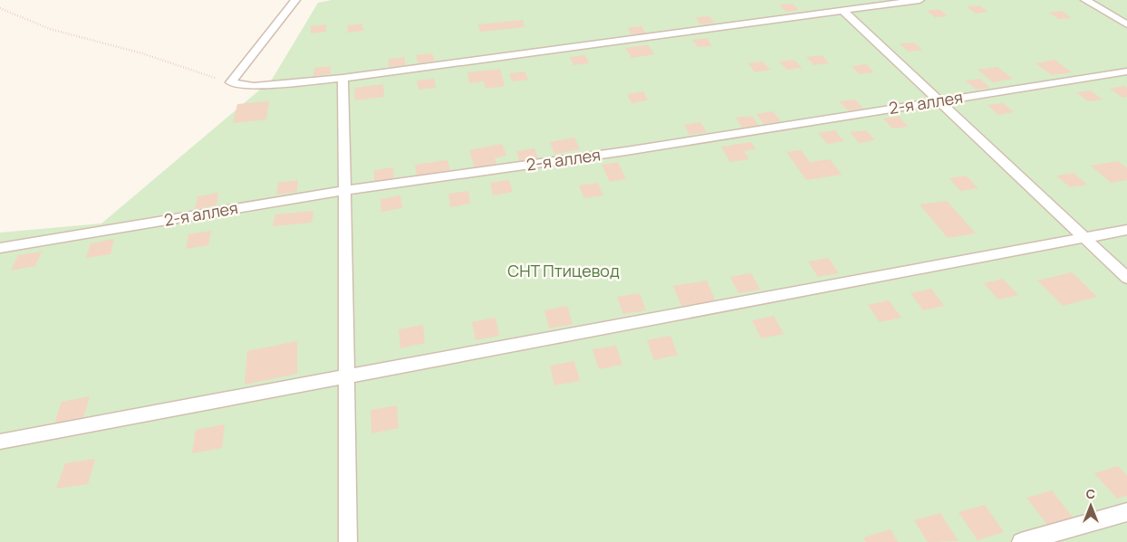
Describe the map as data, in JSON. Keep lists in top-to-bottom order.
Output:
{
  "streets": {
    "lane": ["2-я аллея"]
  },
  "parks": ["СНТ Птицевод"],
  "north": "top"
}
